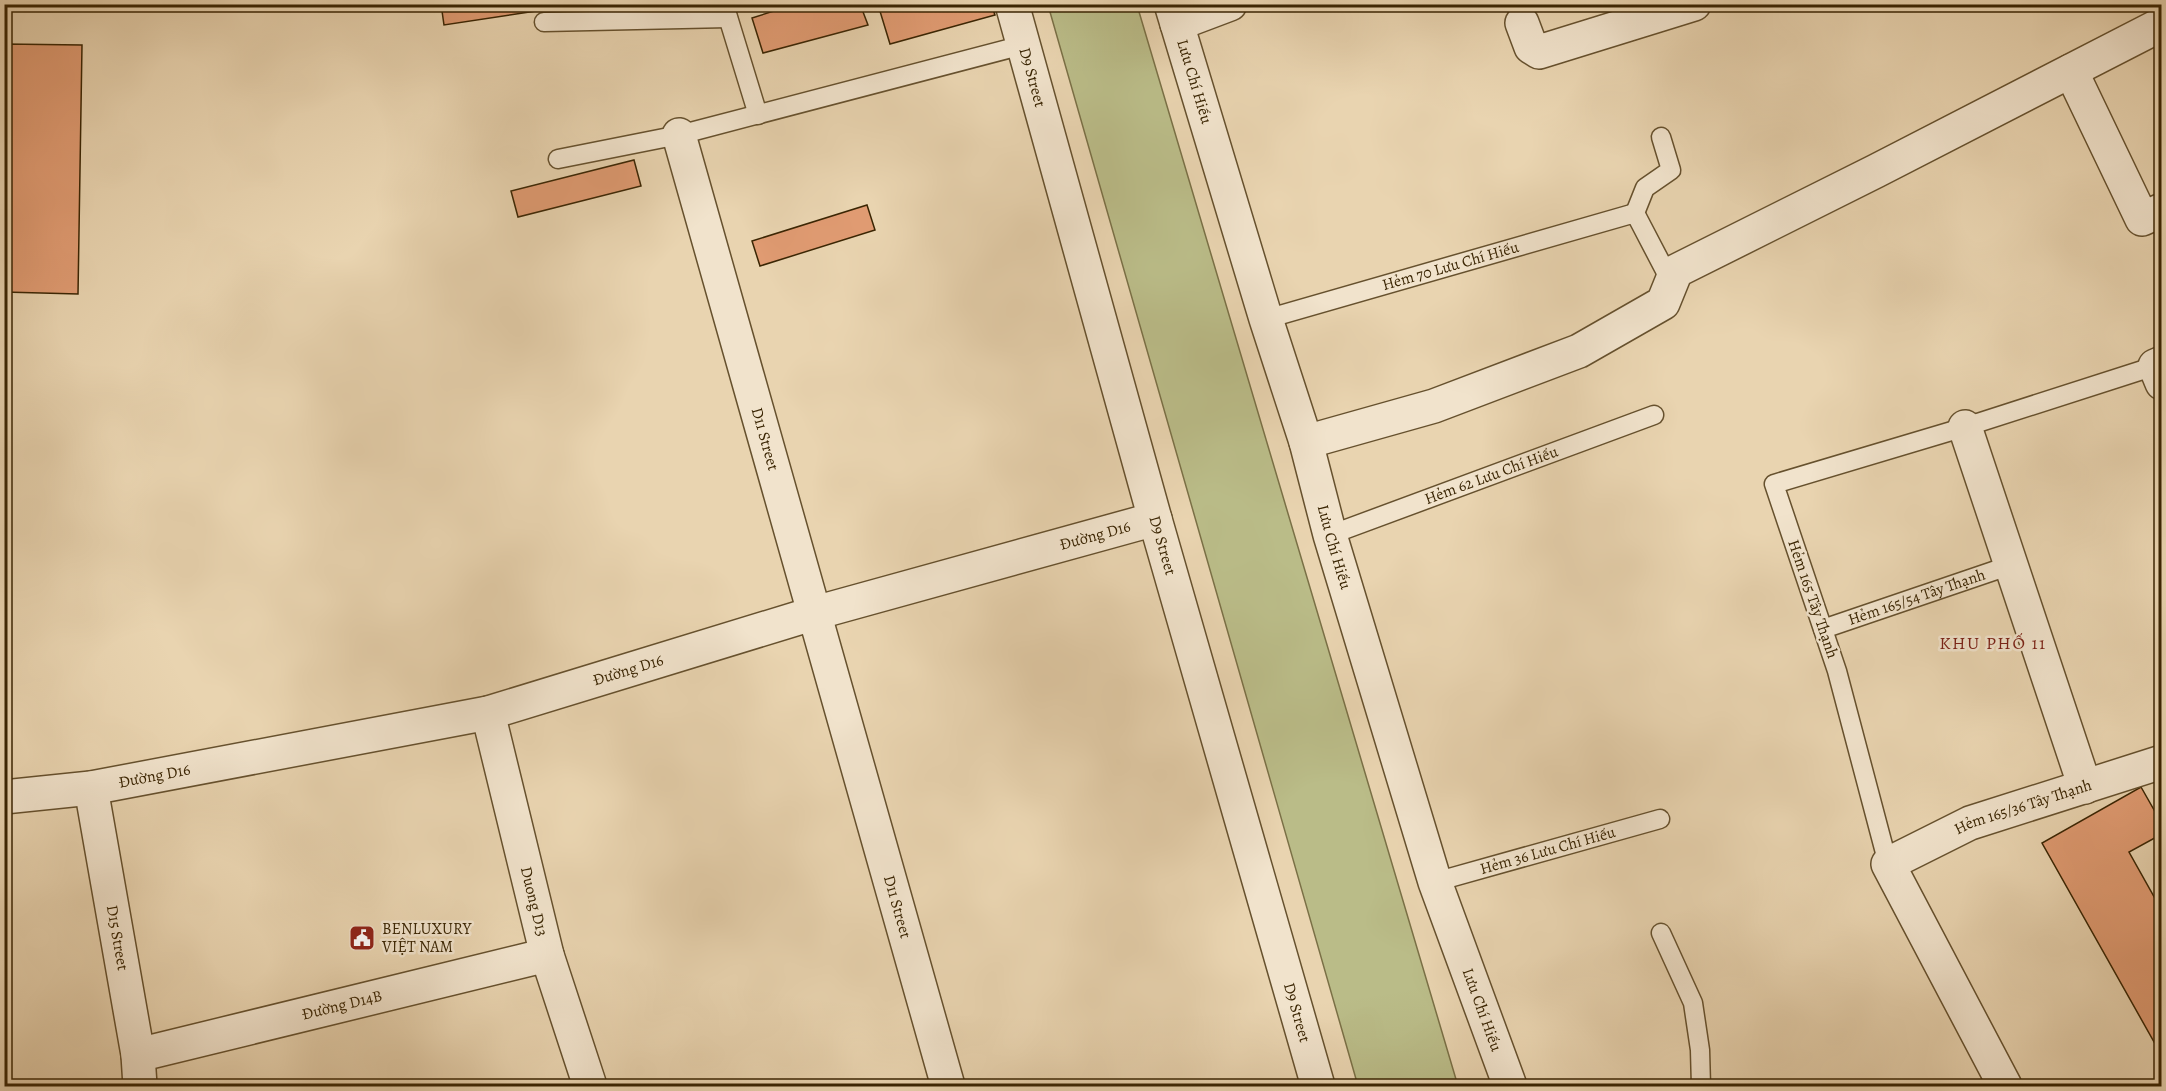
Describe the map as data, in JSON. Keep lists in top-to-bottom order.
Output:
{
  "streets": {
    "street": [
      "D9 Street",
      "Lưu Chí Hiếu",
      "D11 Street",
      "Đường D16",
      "Hẻm 165 Tây Thạnh",
      "Hẻm 165/36 Tây Thạnh",
      "Duong D13",
      "D15 Street",
      "Đường D14B"
    ],
    "lane": [
      "Hẻm 70 Lưu Chí Hiếu",
      "Hẻm 62 Lưu Chí Hiếu",
      "Hẻm 165/54 Tây Thạnh",
      "Hẻm 36 Lưu Chí Hiếu"
    ]
  },
  "crossings": [
    ["D9 Street", "Đường D16"],
    ["Lưu Chí Hiếu", "Hẻm 70 Lưu Chí Hiếu"],
    ["Lưu Chí Hiếu", "Hẻm 62 Lưu Chí Hiếu"],
    ["Lưu Chí Hiếu", "Hẻm 36 Lưu Chí Hiếu"],
    ["D11 Street", "Đường D16"],
    ["Đường D16", "Duong D13"],
    ["Đường D16", "D15 Street"],
    ["Hẻm 165/54 Tây Thạnh", "Hẻm 165 Tây Thạnh"],
    ["Hẻm 165 Tây Thạnh", "Hẻm 165/36 Tây Thạnh"],
    ["Duong D13", "Đường D14B"],
    ["D15 Street", "Đường D14B"]
  ],
  "districts": ["KHU PHỐ 11"],
  "places": {
    "public building": ["BENLUXURY VIỆT NAM"]
  }
}
